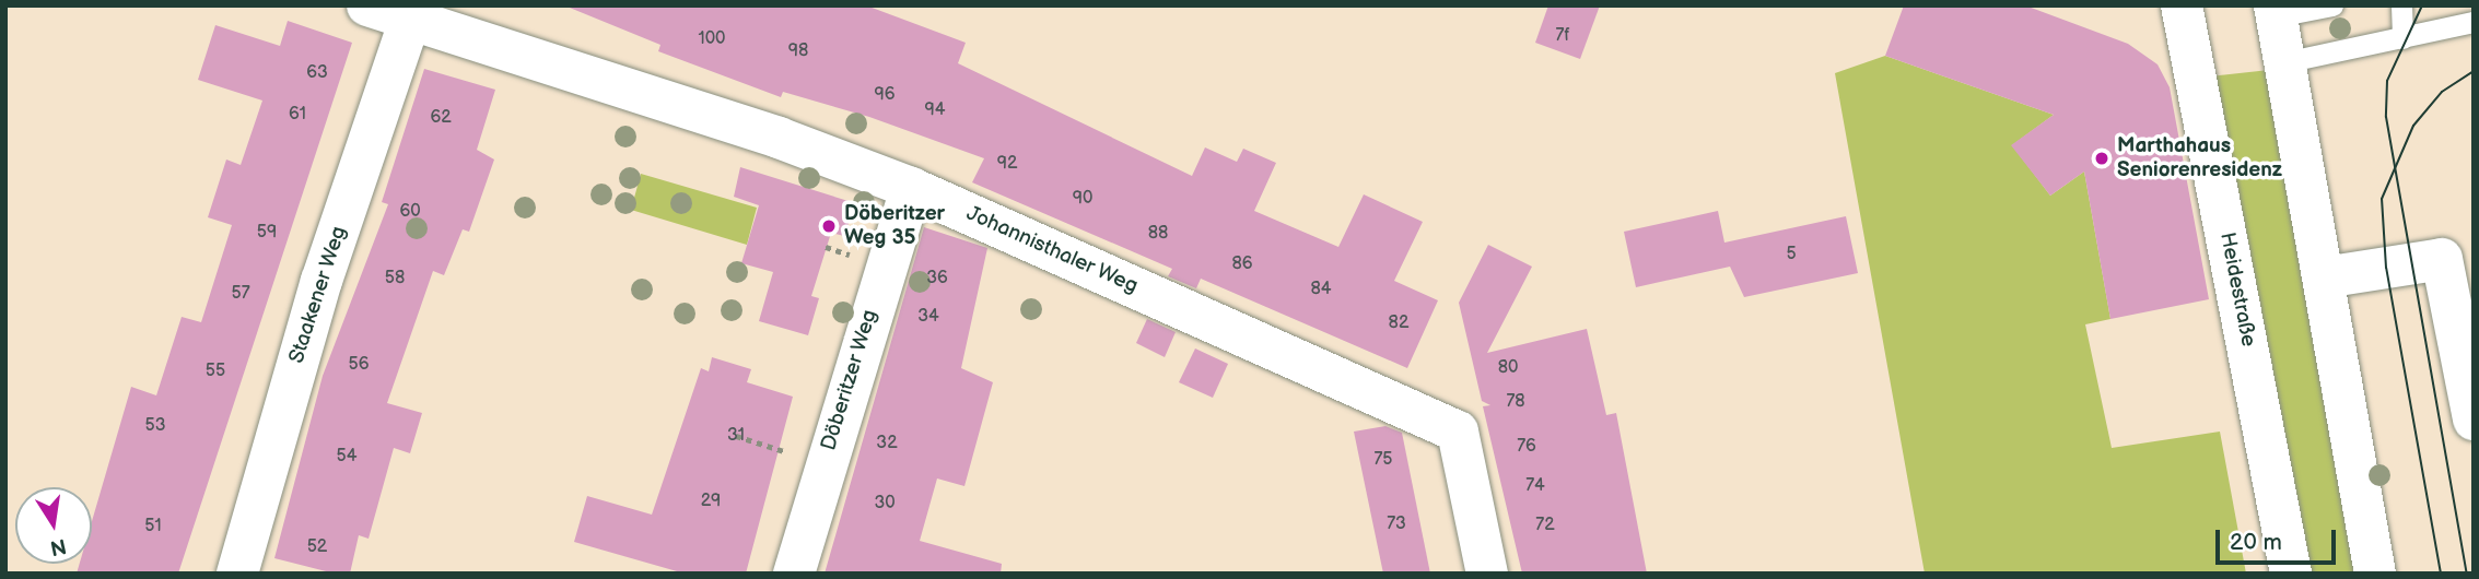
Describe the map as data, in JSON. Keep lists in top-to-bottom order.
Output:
{
  "streets": {
    "street": [
      "Johannisthaler Weg",
      "Heidestraße",
      "Staakener Weg",
      "Döberitzer Weg"
    ]
  },
  "crossings": [
    ["Johannisthaler Weg", "Staakener Weg"],
    ["Johannisthaler Weg", "Döberitzer Weg"]
  ],
  "places": ["Marthahaus Seniorenresidenz", "Döberitzer Weg 35"],
  "house_numbers": [
    "7f",
    "100",
    "98",
    "63",
    "96",
    "94",
    "61",
    "62",
    "92",
    "90",
    "60",
    "59",
    "88",
    "5",
    "86",
    "58",
    "36",
    "84",
    "57",
    "34",
    "82",
    "56",
    "80",
    "55",
    "78",
    "53",
    "31",
    "32",
    "76",
    "54",
    "75",
    "74",
    "29",
    "30",
    "73",
    "72",
    "51",
    "52"
  ],
  "scale_bar": "20 m",
  "north": "bottom"
}
